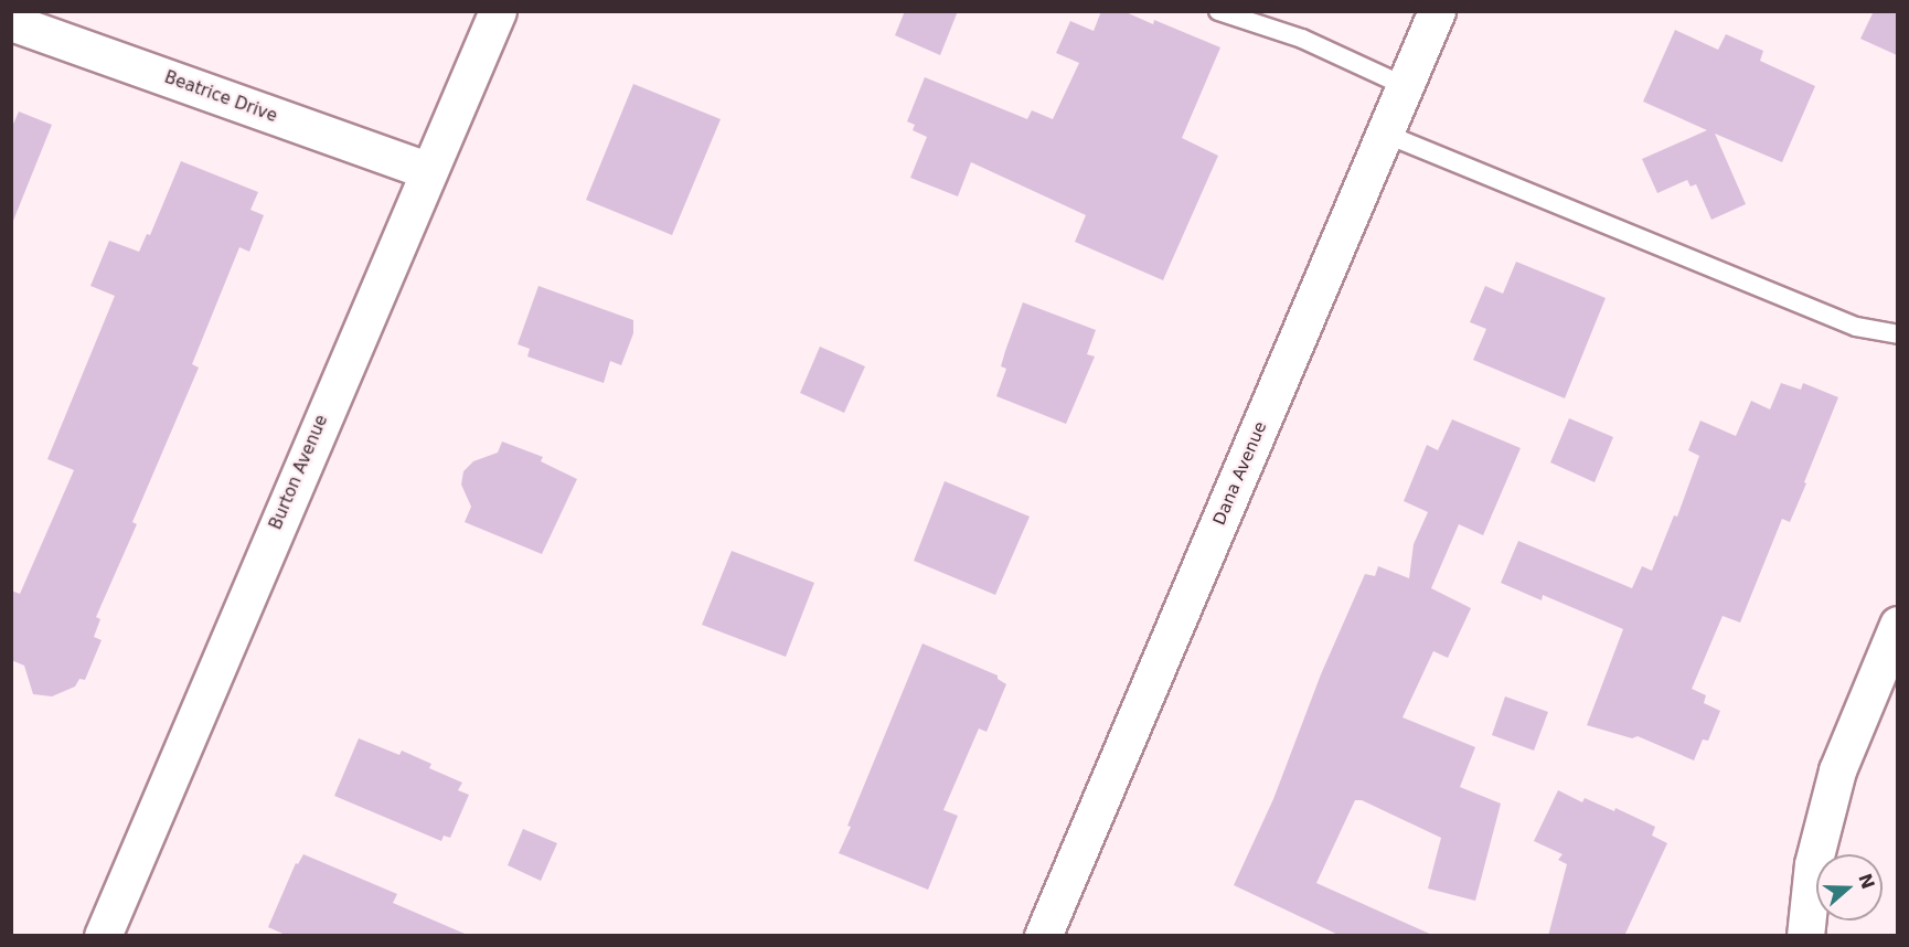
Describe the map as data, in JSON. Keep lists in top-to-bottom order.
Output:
{
  "streets": {
    "street": ["Beatrice Drive", "Burton Avenue", "Dana Avenue"]
  },
  "crossings": [
    ["Beatrice Drive", "Burton Avenue"]
  ],
  "north": "right"
}
